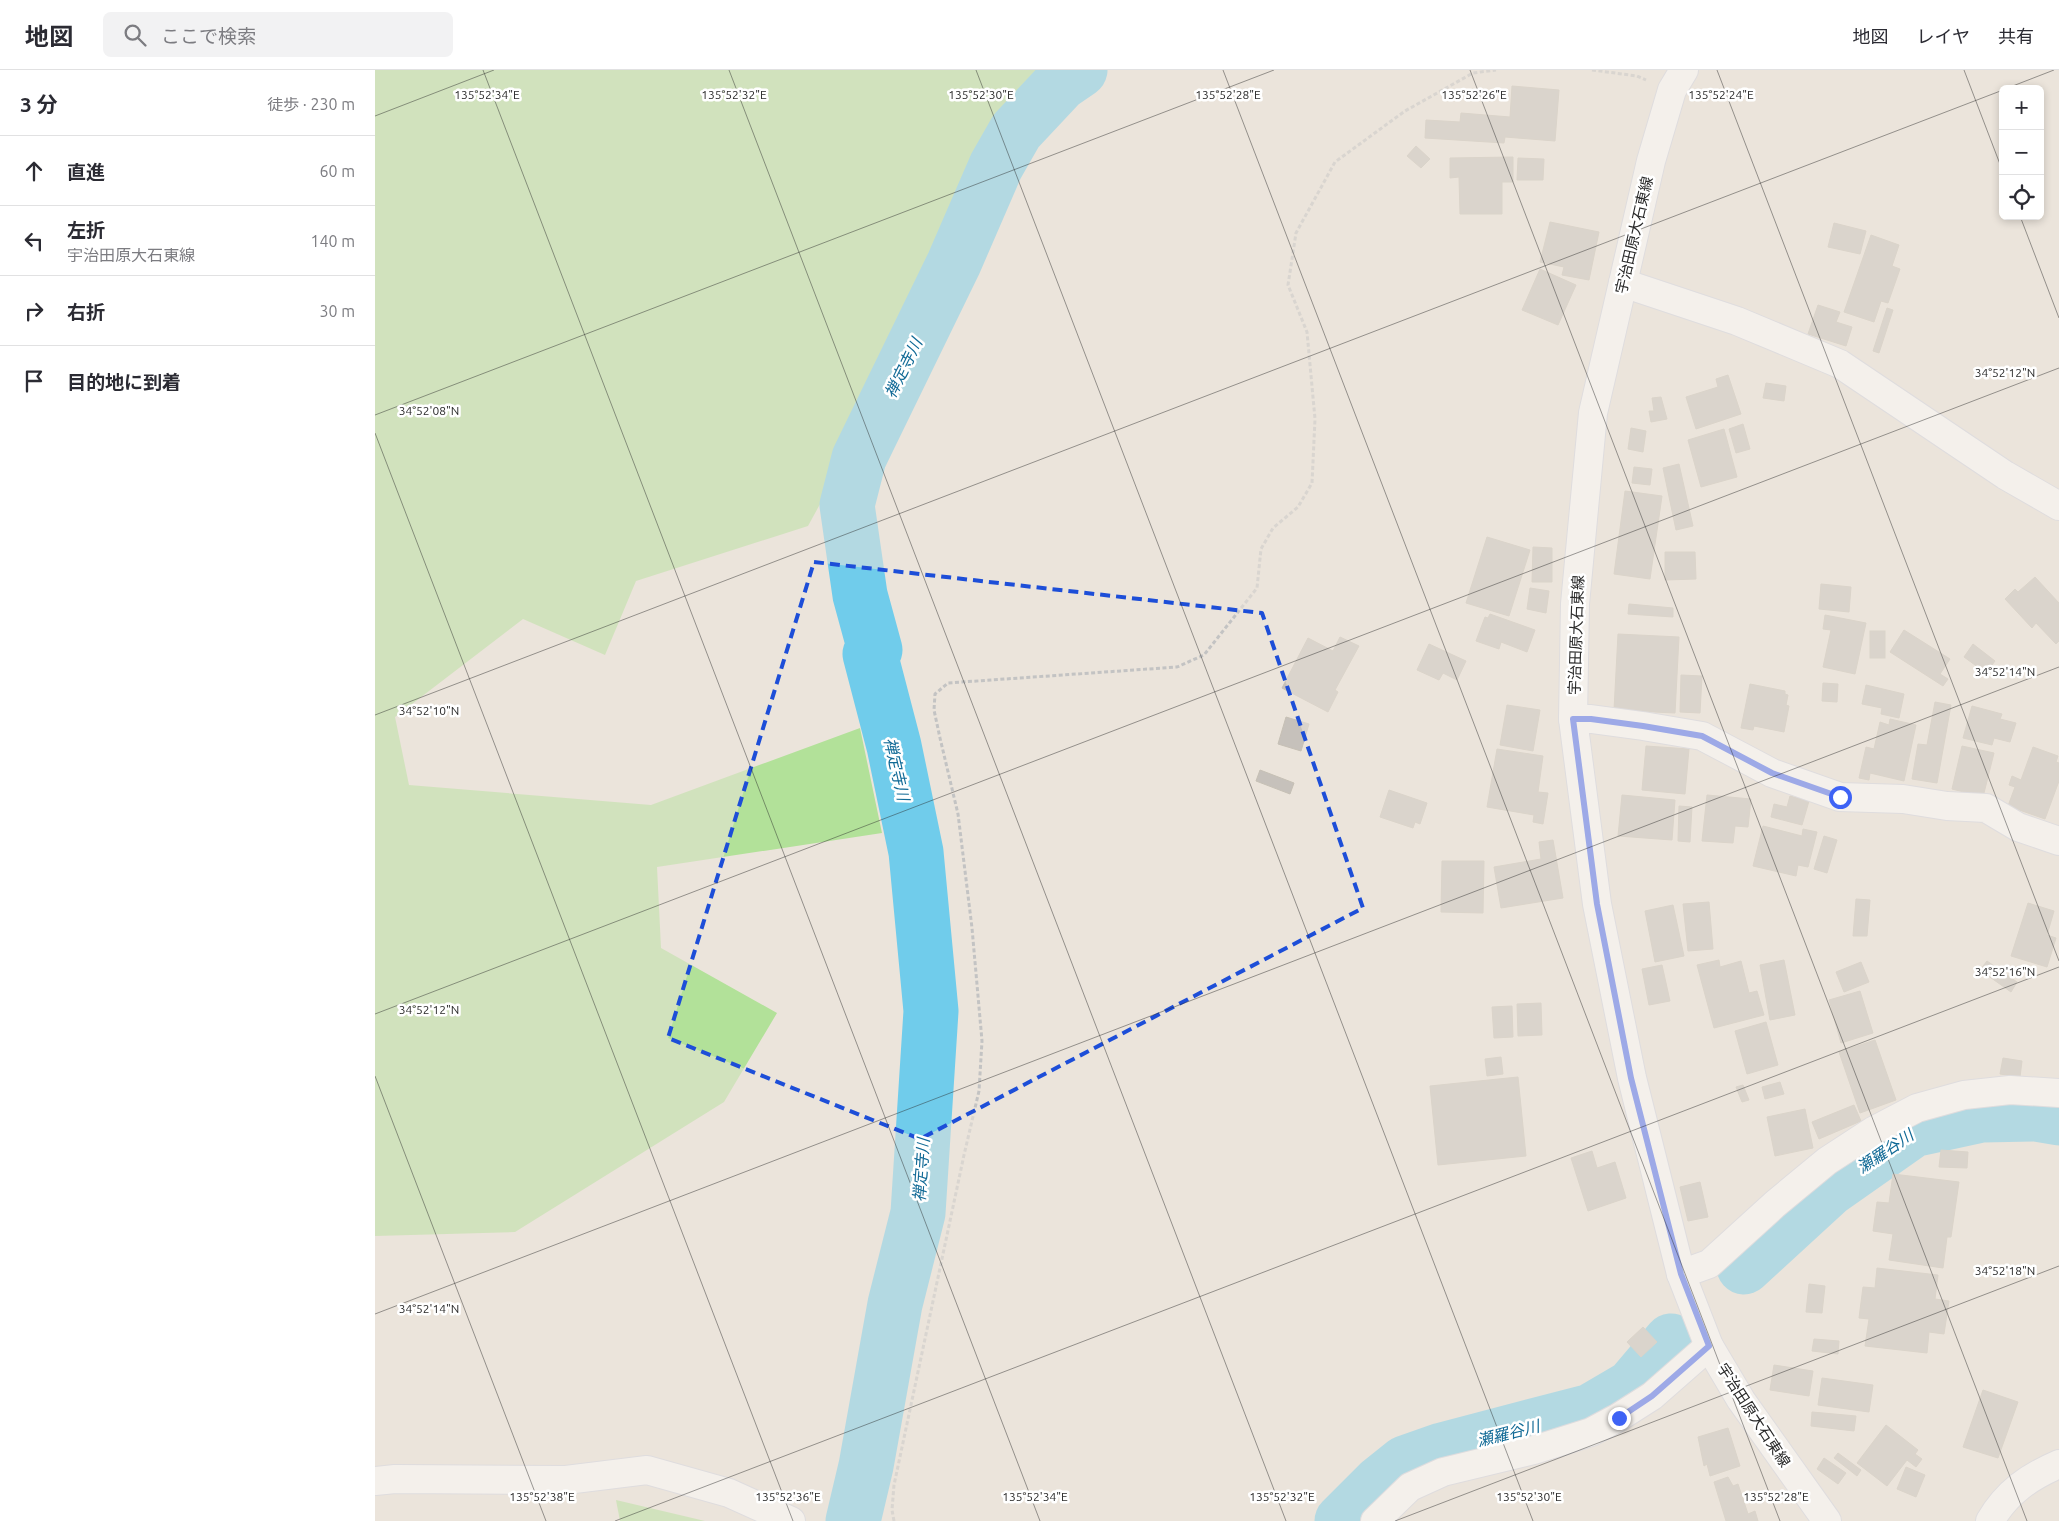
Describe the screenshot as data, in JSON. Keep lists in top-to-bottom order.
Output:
{
  "streets": {
    "street": ["宇治田原大石東線"]
  },
  "water": ["禅定寺川", "瀬羅谷川"],
  "page": {
    "header": "地図",
    "search": "ここで検索",
    "nav": ["地図", "レイヤ", "共有"],
    "heading": ["3 分", "徒歩 · 230 m"],
    "map_buttons": ["+", "−"],
    "list": [
      ["直進", "60 m"],
      ["左折", "宇治田原大石東線", "140 m"],
      ["右折", "30 m"],
      "目的地に到着"
    ]
  },
  "coordinates": [
    "135°52'34\"E",
    "135°52'32\"E",
    "135°52'30\"E",
    "135°52'28\"E",
    "135°52'26\"E",
    "135°52'24\"E",
    "34°52'12\"N",
    "34°52'08\"N",
    "34°52'14\"N",
    "34°52'10\"N",
    "34°52'16\"N",
    "34°52'18\"N",
    "135°52'38\"E",
    "135°52'36\"E"
  ]
}
